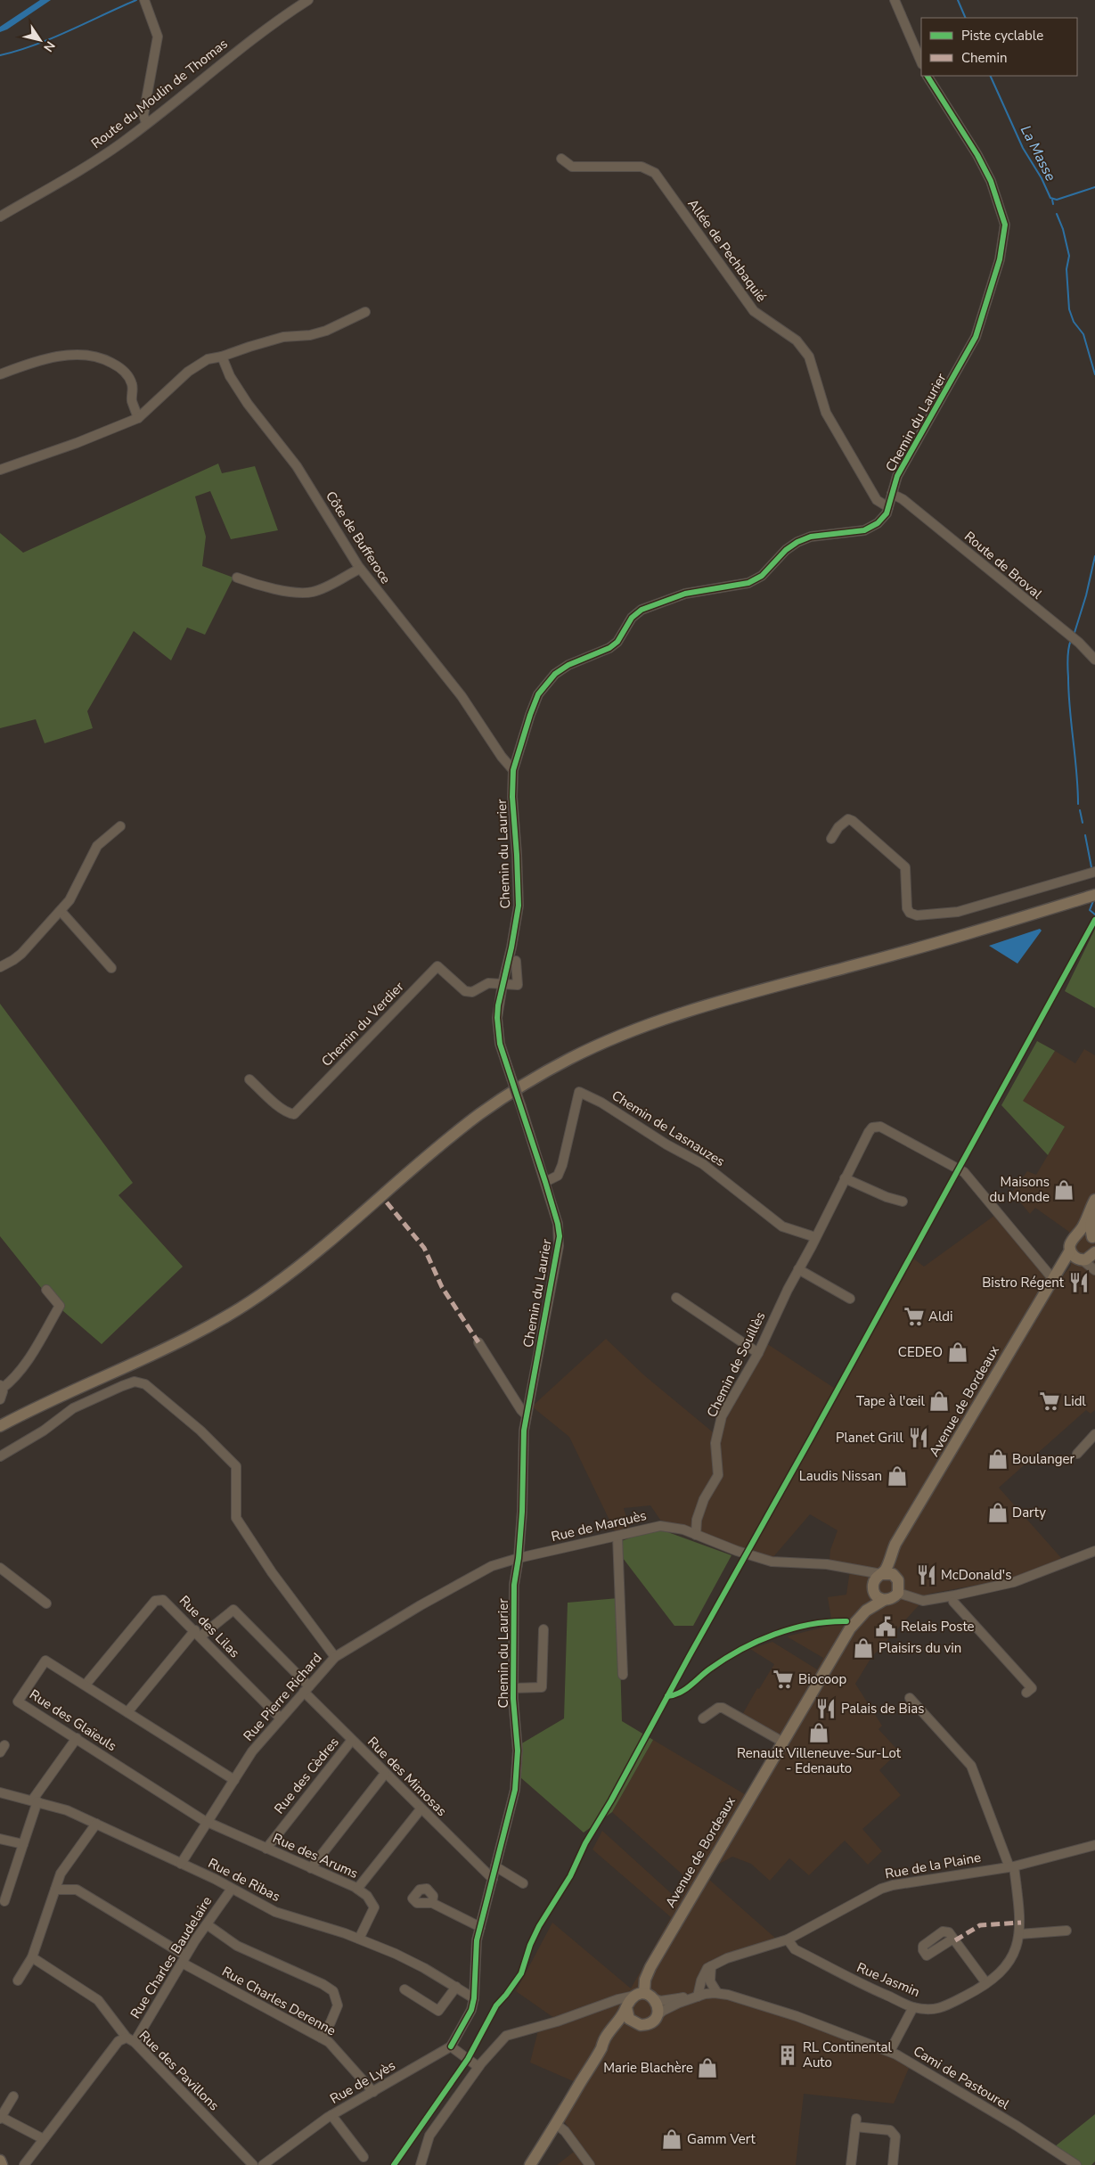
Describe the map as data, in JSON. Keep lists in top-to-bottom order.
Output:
{
  "streets": {
    "main road": ["Avenue de Bordeaux"],
    "street": [
      "Route du Moulin de Thomas",
      "Allée de Pechbaquié",
      "Chemin du Laurier",
      "Côte de Bufferoce",
      "Route de Broval",
      "Chemin du Verdier",
      "Chemin de Lasnauzes",
      "Chemin de Souillès",
      "Rue de Marquès",
      "Rue des Lilas",
      "Rue Pierre Richard",
      "Rue des Glaïeuls",
      "Rue des Cèdres",
      "Rue des Mimosas",
      "Rue des Arums",
      "Rue de la Plaine",
      "Rue de Ribas",
      "Rue Charles Baudelaire",
      "Rue Jasmin",
      "Rue Charles Derenne",
      "Rue des Pavillons",
      "Cami de Pastourel",
      "Rue de Lyès"
    ]
  },
  "crossings": [
    ["Allée de Pechbaquié", "Chemin du Laurier"],
    ["Chemin du Laurier", "Côte de Bufferoce"],
    ["Chemin du Laurier", "Route de Broval"],
    ["Chemin du Laurier", "Chemin du Verdier"],
    ["Chemin du Laurier", "Chemin de Lasnauzes"],
    ["Chemin du Laurier", "Rue de Marquès"],
    ["Chemin du Laurier", "Rue Pierre Richard"],
    ["Chemin du Laurier", "Rue des Mimosas"],
    ["Chemin du Laurier", "Rue de Ribas"],
    ["Chemin du Laurier", "Rue de Lyès"],
    ["Chemin de Lasnauzes", "Chemin de Souillès"],
    ["Chemin de Souillès", "Rue de Marquès"],
    ["Avenue de Bordeaux", "Rue de Marquès"],
    ["Avenue de Bordeaux", "Cami de Pastourel"],
    ["Rue de Marquès", "Rue Pierre Richard"],
    ["Rue des Lilas", "Rue Pierre Richard"],
    ["Rue des Lilas", "Rue des Glaïeuls"],
    ["Rue des Lilas", "Rue des Mimosas"],
    ["Rue Pierre Richard", "Rue des Glaïeuls"],
    ["Rue Pierre Richard", "Rue des Mimosas"],
    ["Rue Pierre Richard", "Rue des Arums"],
    ["Rue Pierre Richard", "Rue de Ribas"],
    ["Rue des Glaïeuls", "Rue des Mimosas"],
    ["Rue des Glaïeuls", "Rue des Arums"],
    ["Rue des Cèdres", "Rue des Mimosas"],
    ["Rue des Cèdres", "Rue des Arums"],
    ["Rue des Arums", "Rue de Ribas"],
    ["Rue de la Plaine", "Rue Jasmin"],
    ["Rue de Ribas", "Rue Charles Baudelaire"],
    ["Rue Charles Baudelaire", "Rue Charles Derenne"],
    ["Rue Charles Baudelaire", "Rue des Pavillons"],
    ["Rue Charles Derenne", "Rue de Lyès"]
  ],
  "water": ["La Masse"],
  "places": {
    "shop": [
      "Maisons du Monde",
      "CEDEO",
      "Tape à l'œil",
      "Boulanger",
      "Laudis Nissan",
      "Darty",
      "Plaisirs du vin",
      "Renault Villeneuve-Sur-Lot - Edenauto",
      "Marie Blachère",
      "Gamm Vert"
    ],
    "restaurant": [
      "Bistro Régent",
      "Planet Grill",
      "McDonald's",
      "Palais de Bias"
    ],
    "supermarket": ["Aldi", "Lidl", "Biocoop"],
    "public building": ["Relais Poste"],
    "building": ["RL Continental Auto"]
  },
  "legend": ["Piste cyclable", "Chemin"],
  "north": "bottom right"
}
